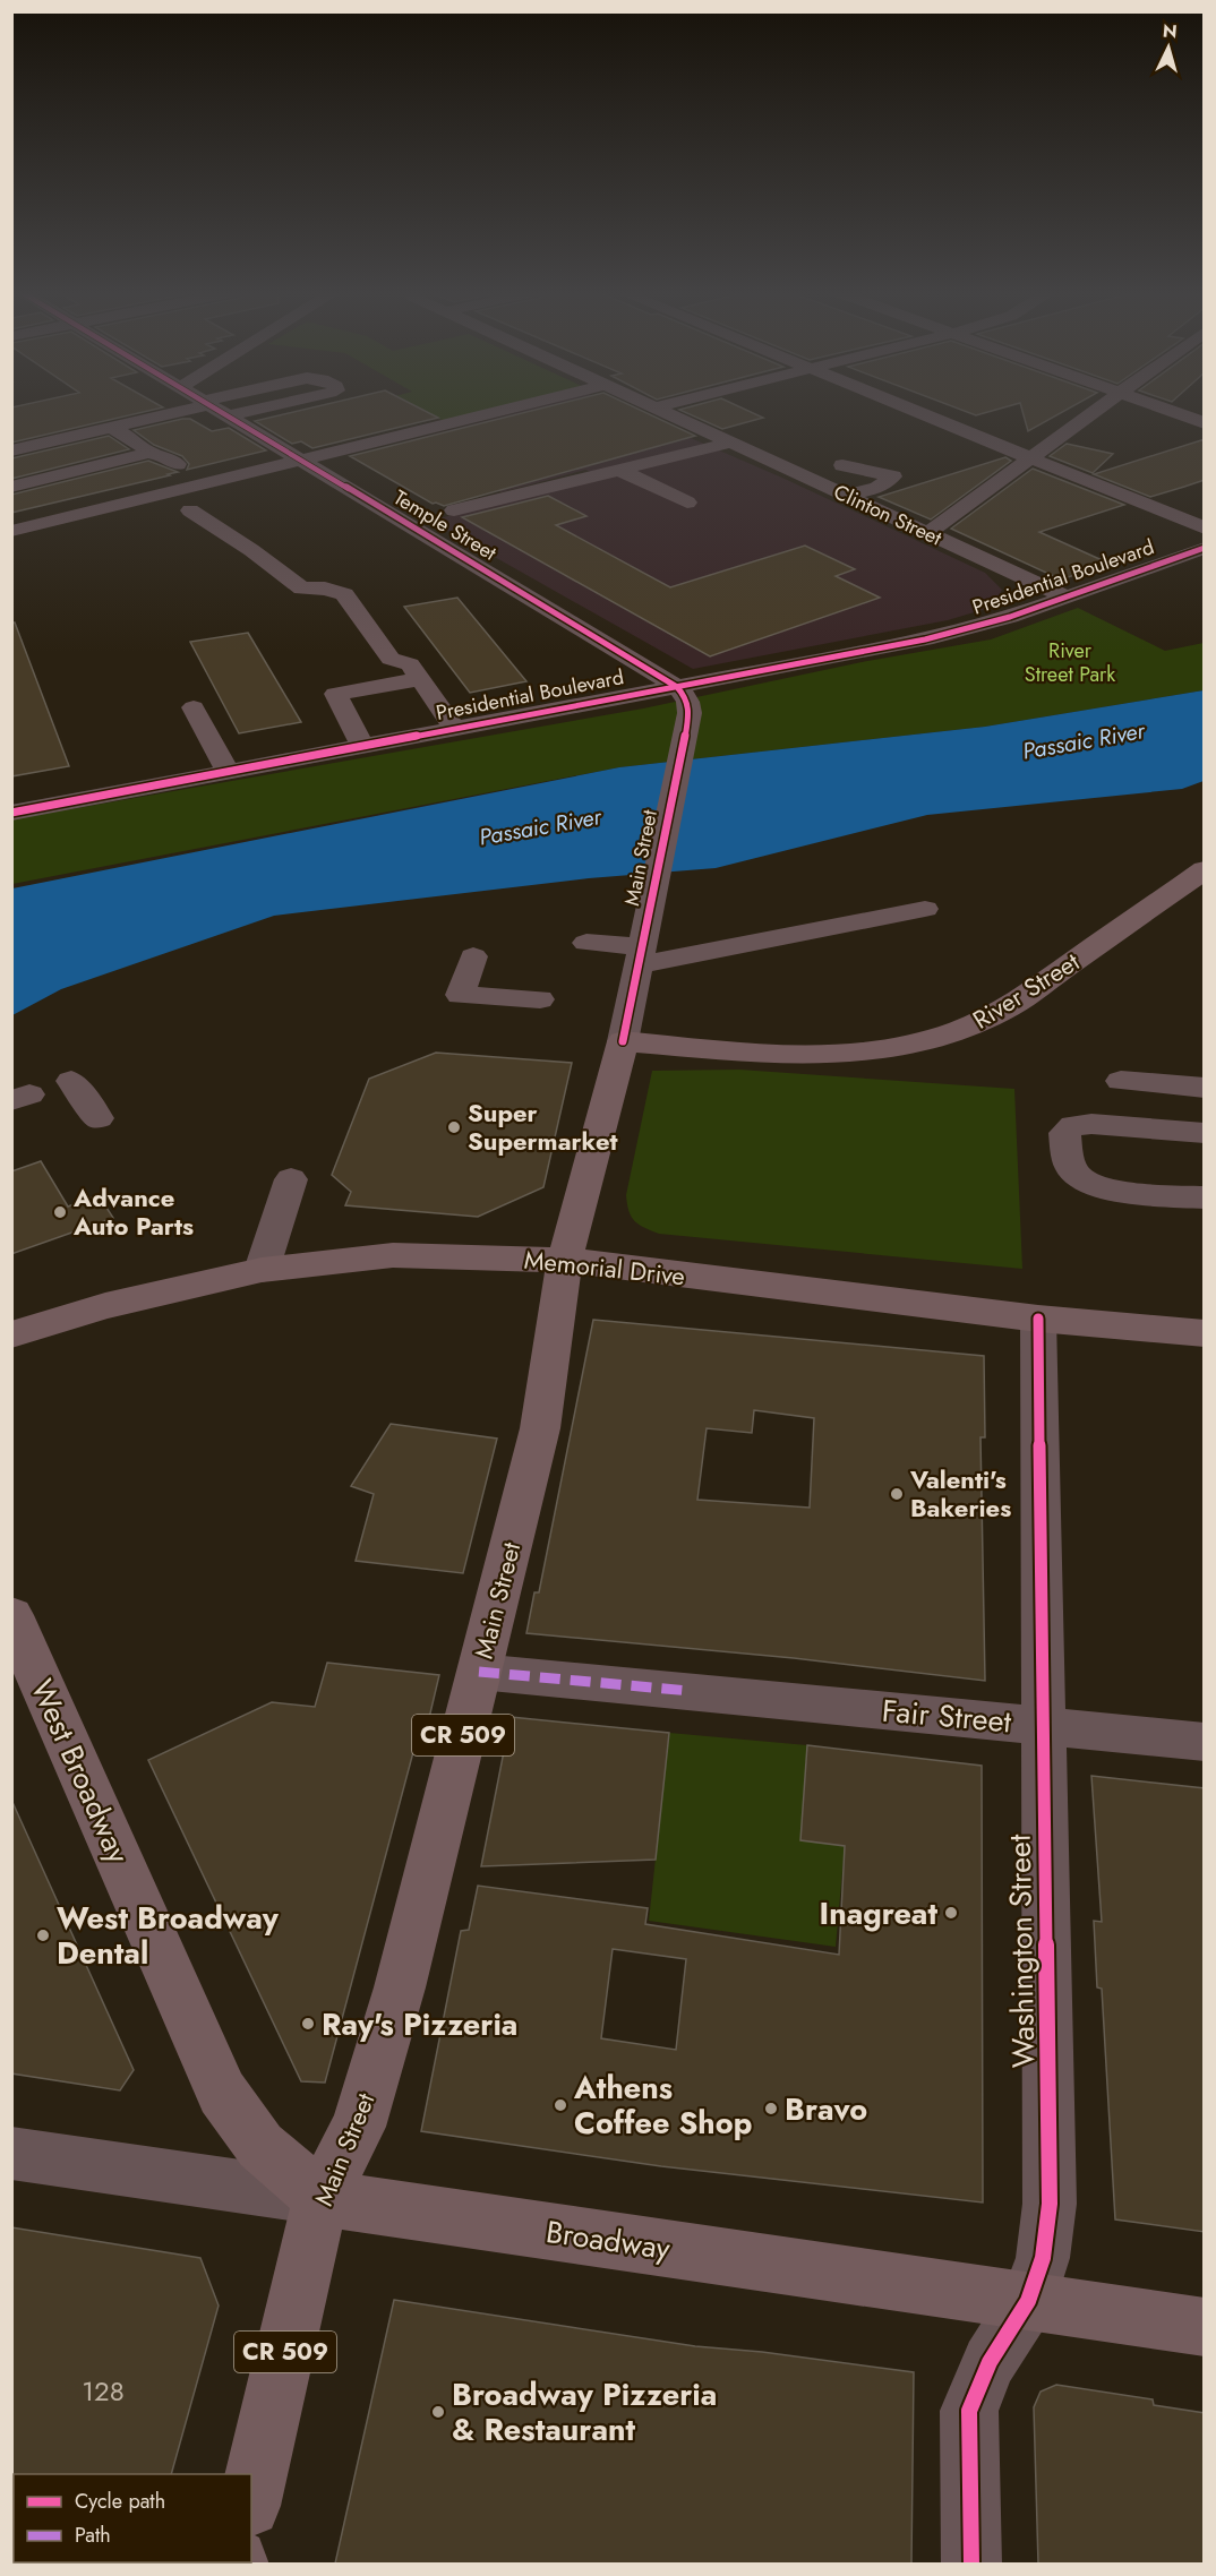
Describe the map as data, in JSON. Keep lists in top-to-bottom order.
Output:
{
  "streets": {
    "main road": [
      "Main Street",
      "River Street",
      "Memorial Drive",
      "CR 509",
      "West Broadway",
      "Broadway"
    ],
    "street": [
      "Clinton Street",
      "Temple Street",
      "Presidential Boulevard",
      "Fair Street",
      "Washington Street"
    ]
  },
  "crossings": [
    ["Clinton Street", "Presidential Boulevard"],
    ["Temple Street", "Presidential Boulevard"],
    ["Temple Street", "Main Street"],
    ["Presidential Boulevard", "Main Street"],
    ["Main Street", "River Street"],
    ["Main Street", "Memorial Drive"],
    ["Main Street", "Fair Street"],
    ["Main Street", "West Broadway"],
    ["Main Street", "Broadway"],
    ["Memorial Drive", "Washington Street"],
    ["Fair Street", "Washington Street"],
    ["West Broadway", "Broadway"],
    ["Washington Street", "Broadway"]
  ],
  "water": ["Passaic River"],
  "parks": ["River Street Park"],
  "places": [
    "Super Supermarket",
    "Advance Auto Parts",
    "Valenti's Bakeries",
    "Inagreat",
    "West Broadway Dental",
    "Ray's Pizzeria",
    "Athens Coffee Shop",
    "Bravo",
    "Broadway Pizzeria & Restaurant"
  ],
  "house_numbers": ["128"],
  "legend": ["Cycle path", "Path"],
  "north": "top"
}
